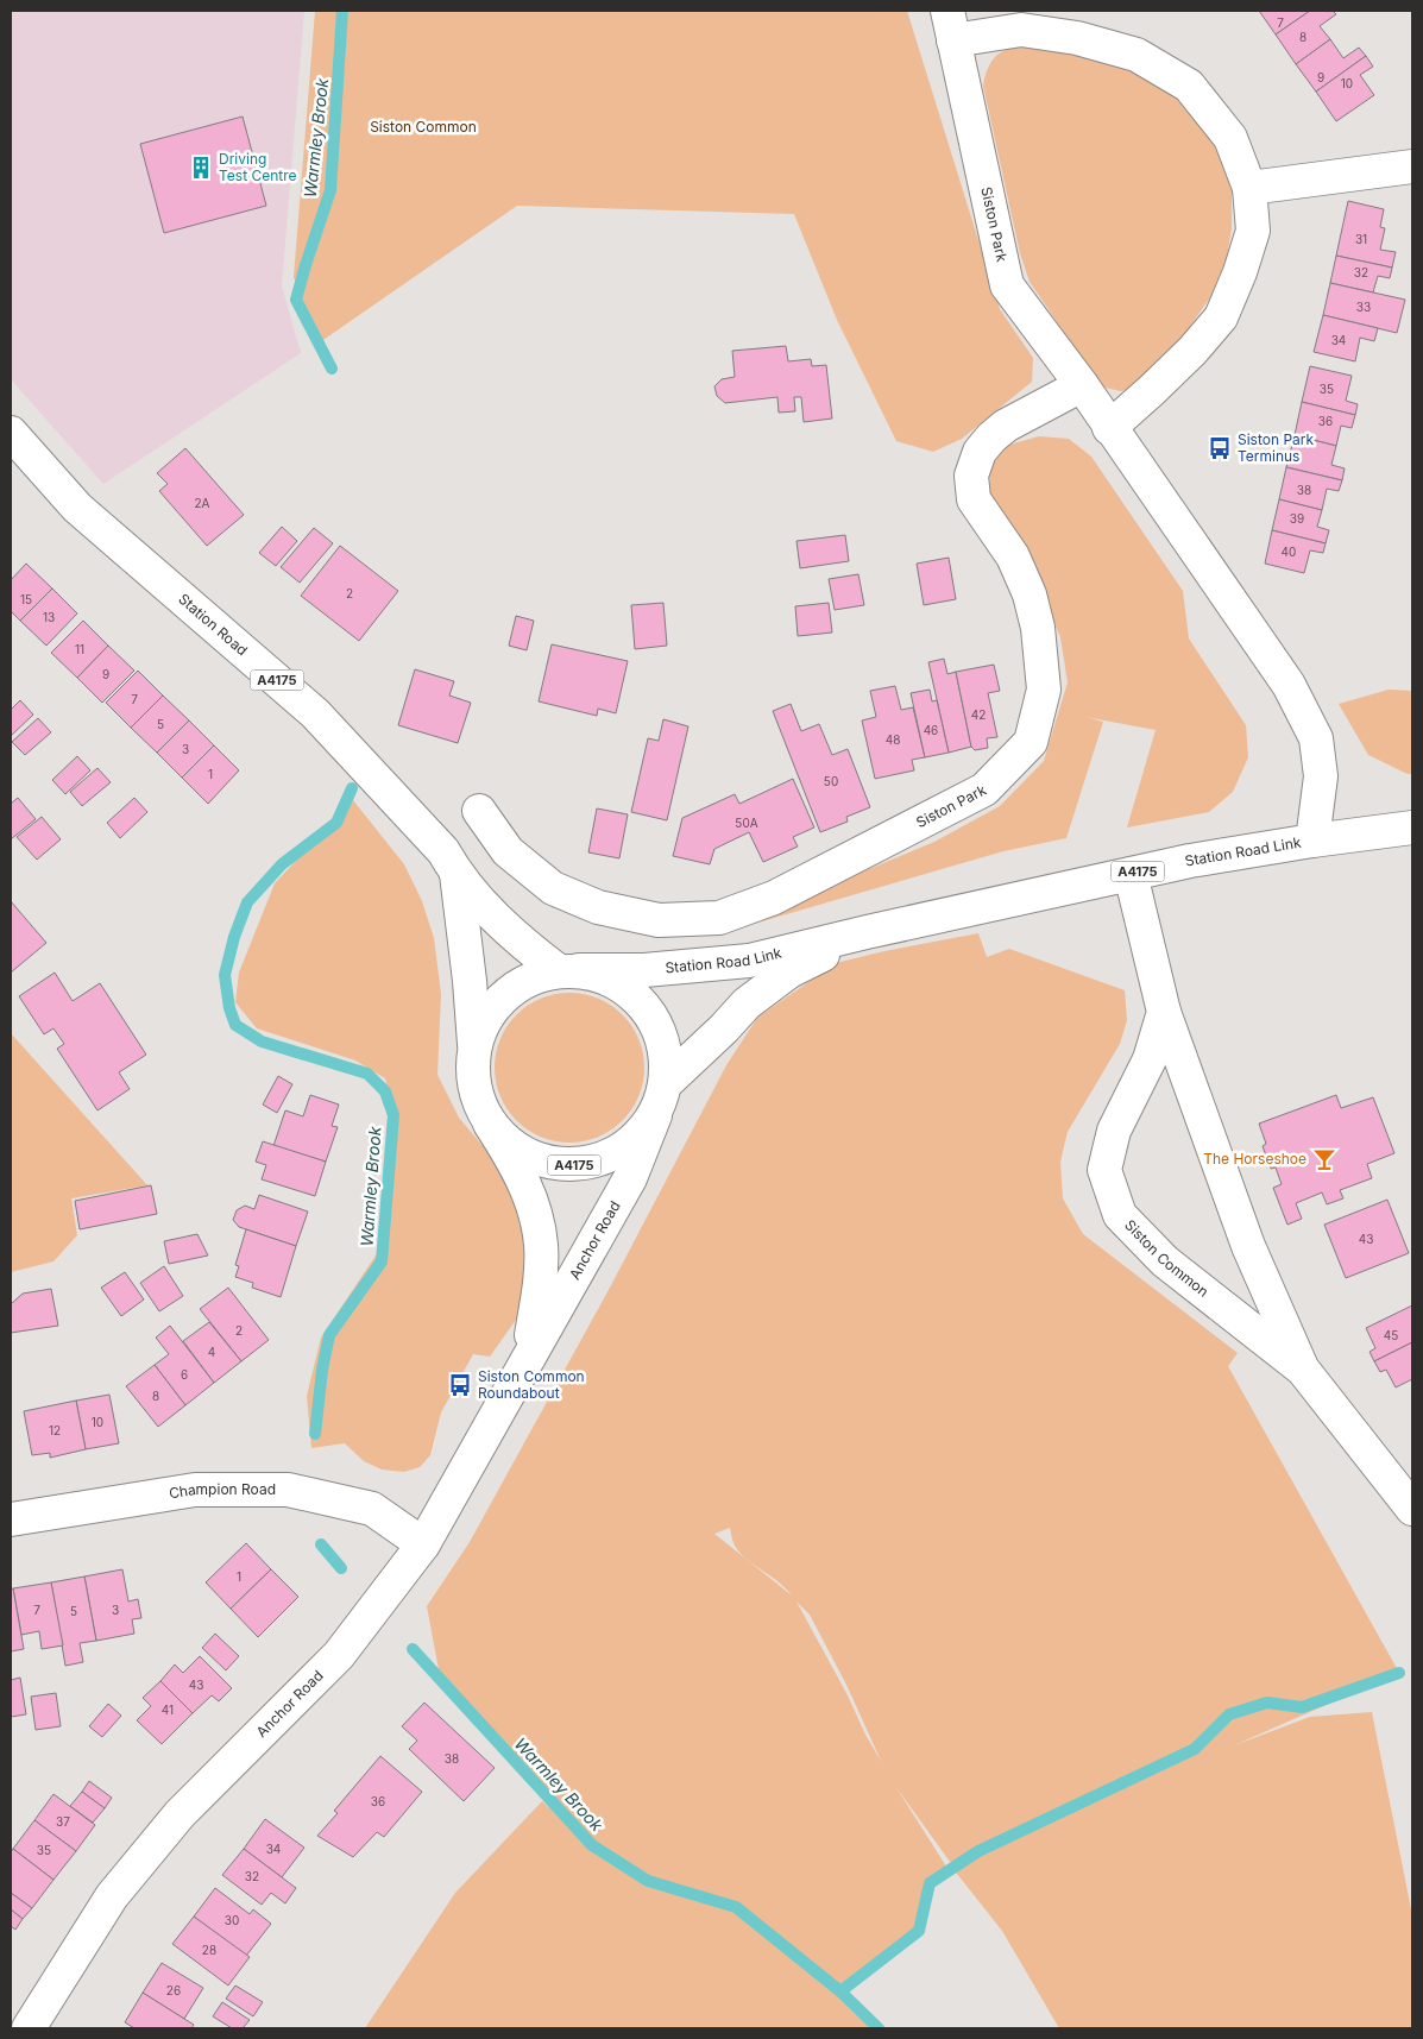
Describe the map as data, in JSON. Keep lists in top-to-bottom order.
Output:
{
  "streets": {
    "street": [
      "Siston Park",
      "Station Road",
      "A4175",
      "Station Road Link",
      "Anchor Road",
      "Siston Common",
      "Champion Road"
    ]
  },
  "crossings": [
    ["Siston Park", "Station Road Link"],
    ["Station Road", "A4175"],
    ["Station Road", "Station Road Link"],
    ["Station Road", "Anchor Road"],
    ["A4175", "Station Road Link"],
    ["A4175", "Anchor Road"],
    ["Station Road Link", "Anchor Road"],
    ["Station Road Link", "Siston Common"],
    ["Anchor Road", "Champion Road"]
  ],
  "water": ["Warmley Brook"],
  "parks": ["Siston Common"],
  "places": {
    "building": ["Driving Test Centre"],
    "bus stop": ["Siston Park Terminus", "Siston Common Roundabout"],
    "bar": ["The Horseshoe"]
  },
  "house_numbers": [
    "7",
    "8",
    "9",
    "10",
    "31",
    "32",
    "33",
    "34",
    "35",
    "36",
    "38",
    "2A",
    "39",
    "40",
    "2",
    "15",
    "13",
    "11",
    "9",
    "7",
    "42",
    "5",
    "46",
    "48",
    "3",
    "1",
    "50",
    "50A",
    "43",
    "2",
    "45",
    "4",
    "6",
    "8",
    "10",
    "12",
    "1",
    "7",
    "3",
    "5",
    "43",
    "41",
    "38",
    "36",
    "37",
    "34",
    "35",
    "32",
    "30",
    "28",
    "26"
  ]
}
